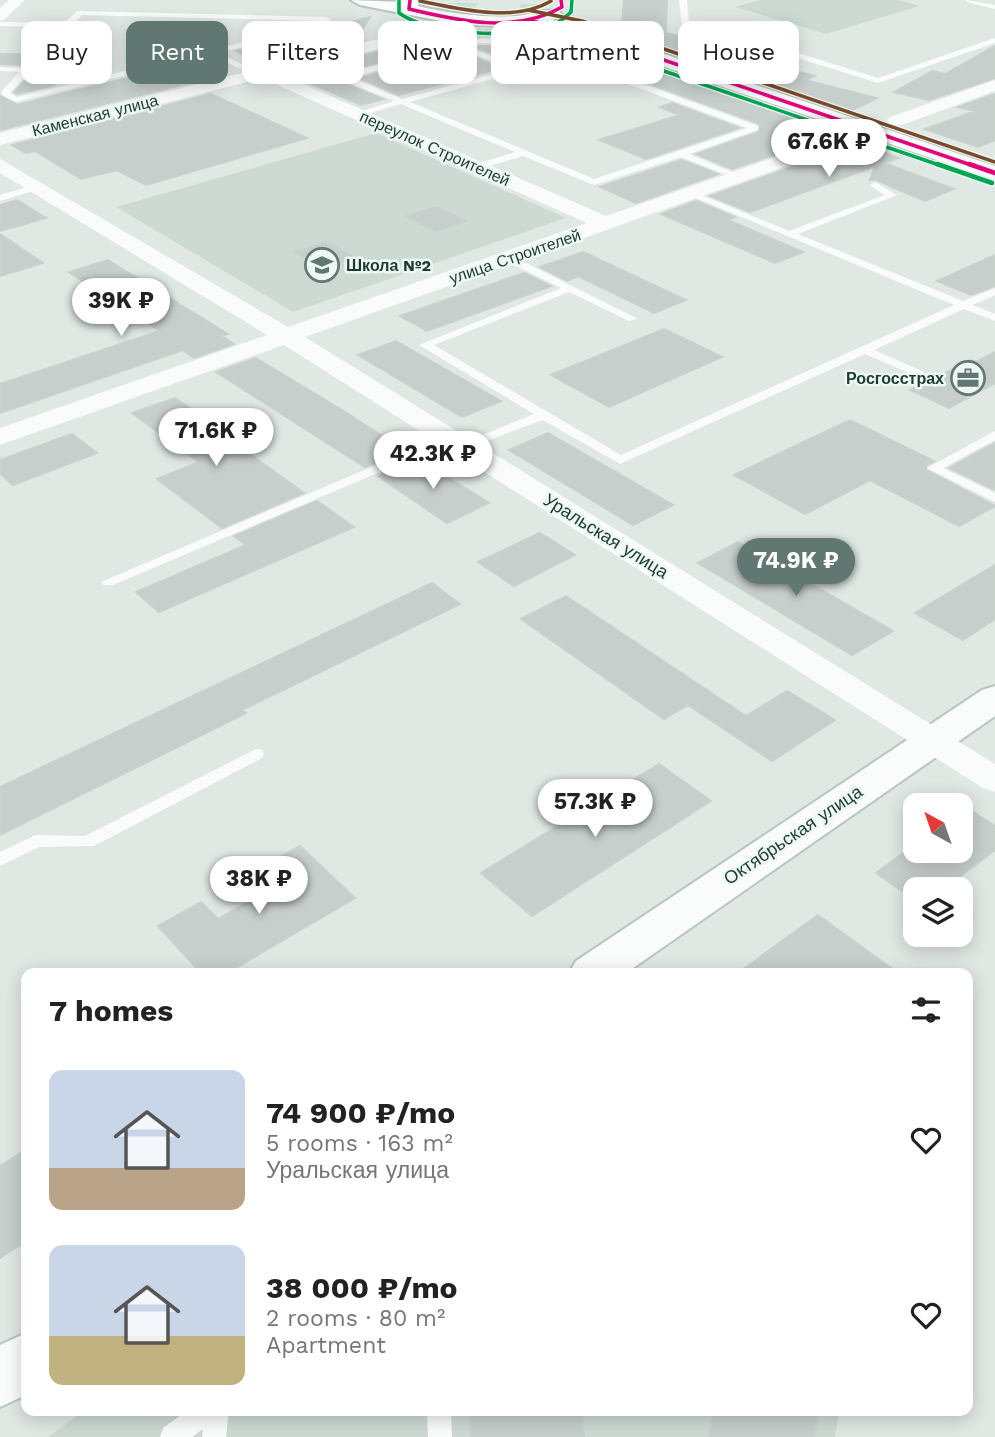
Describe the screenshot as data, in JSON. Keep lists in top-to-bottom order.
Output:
{
  "streets": {
    "main road": ["Октябрьская улица"],
    "street": [
      "Каменская улица",
      "переулок Строителей",
      "улица Строителей",
      "Уральская улица"
    ]
  },
  "crossings": [
    ["переулок Строителей", "улица Строителей"],
    ["улица Строителей", "Уральская улица"],
    ["Уральская улица", "Октябрьская улица"]
  ],
  "places": {
    "school or university": ["Школа №2"],
    "office": ["Росгосстрах"]
  },
  "lines": ["transit line 5"],
  "north": "top left",
  "page": {
    "chip": [
      "Buy",
      "Rent",
      "Filters",
      "New",
      "Apartment",
      "House"
    ],
    "price": [
      "67.6K ₽",
      "39K ₽",
      "71.6K ₽",
      "42.3K ₽",
      "74.9K ₽",
      "57.3K ₽",
      "38K ₽"
    ],
    "heading": "7 homes",
    "list": [
      {
        "name": "74 900 ₽/mo",
        "note": "5 rooms · 163 m² · Уральская улица"
      },
      {
        "name": "38 000 ₽/mo",
        "note": "2 rooms · 80 m² · Apartment"
      }
    ]
  }
}
